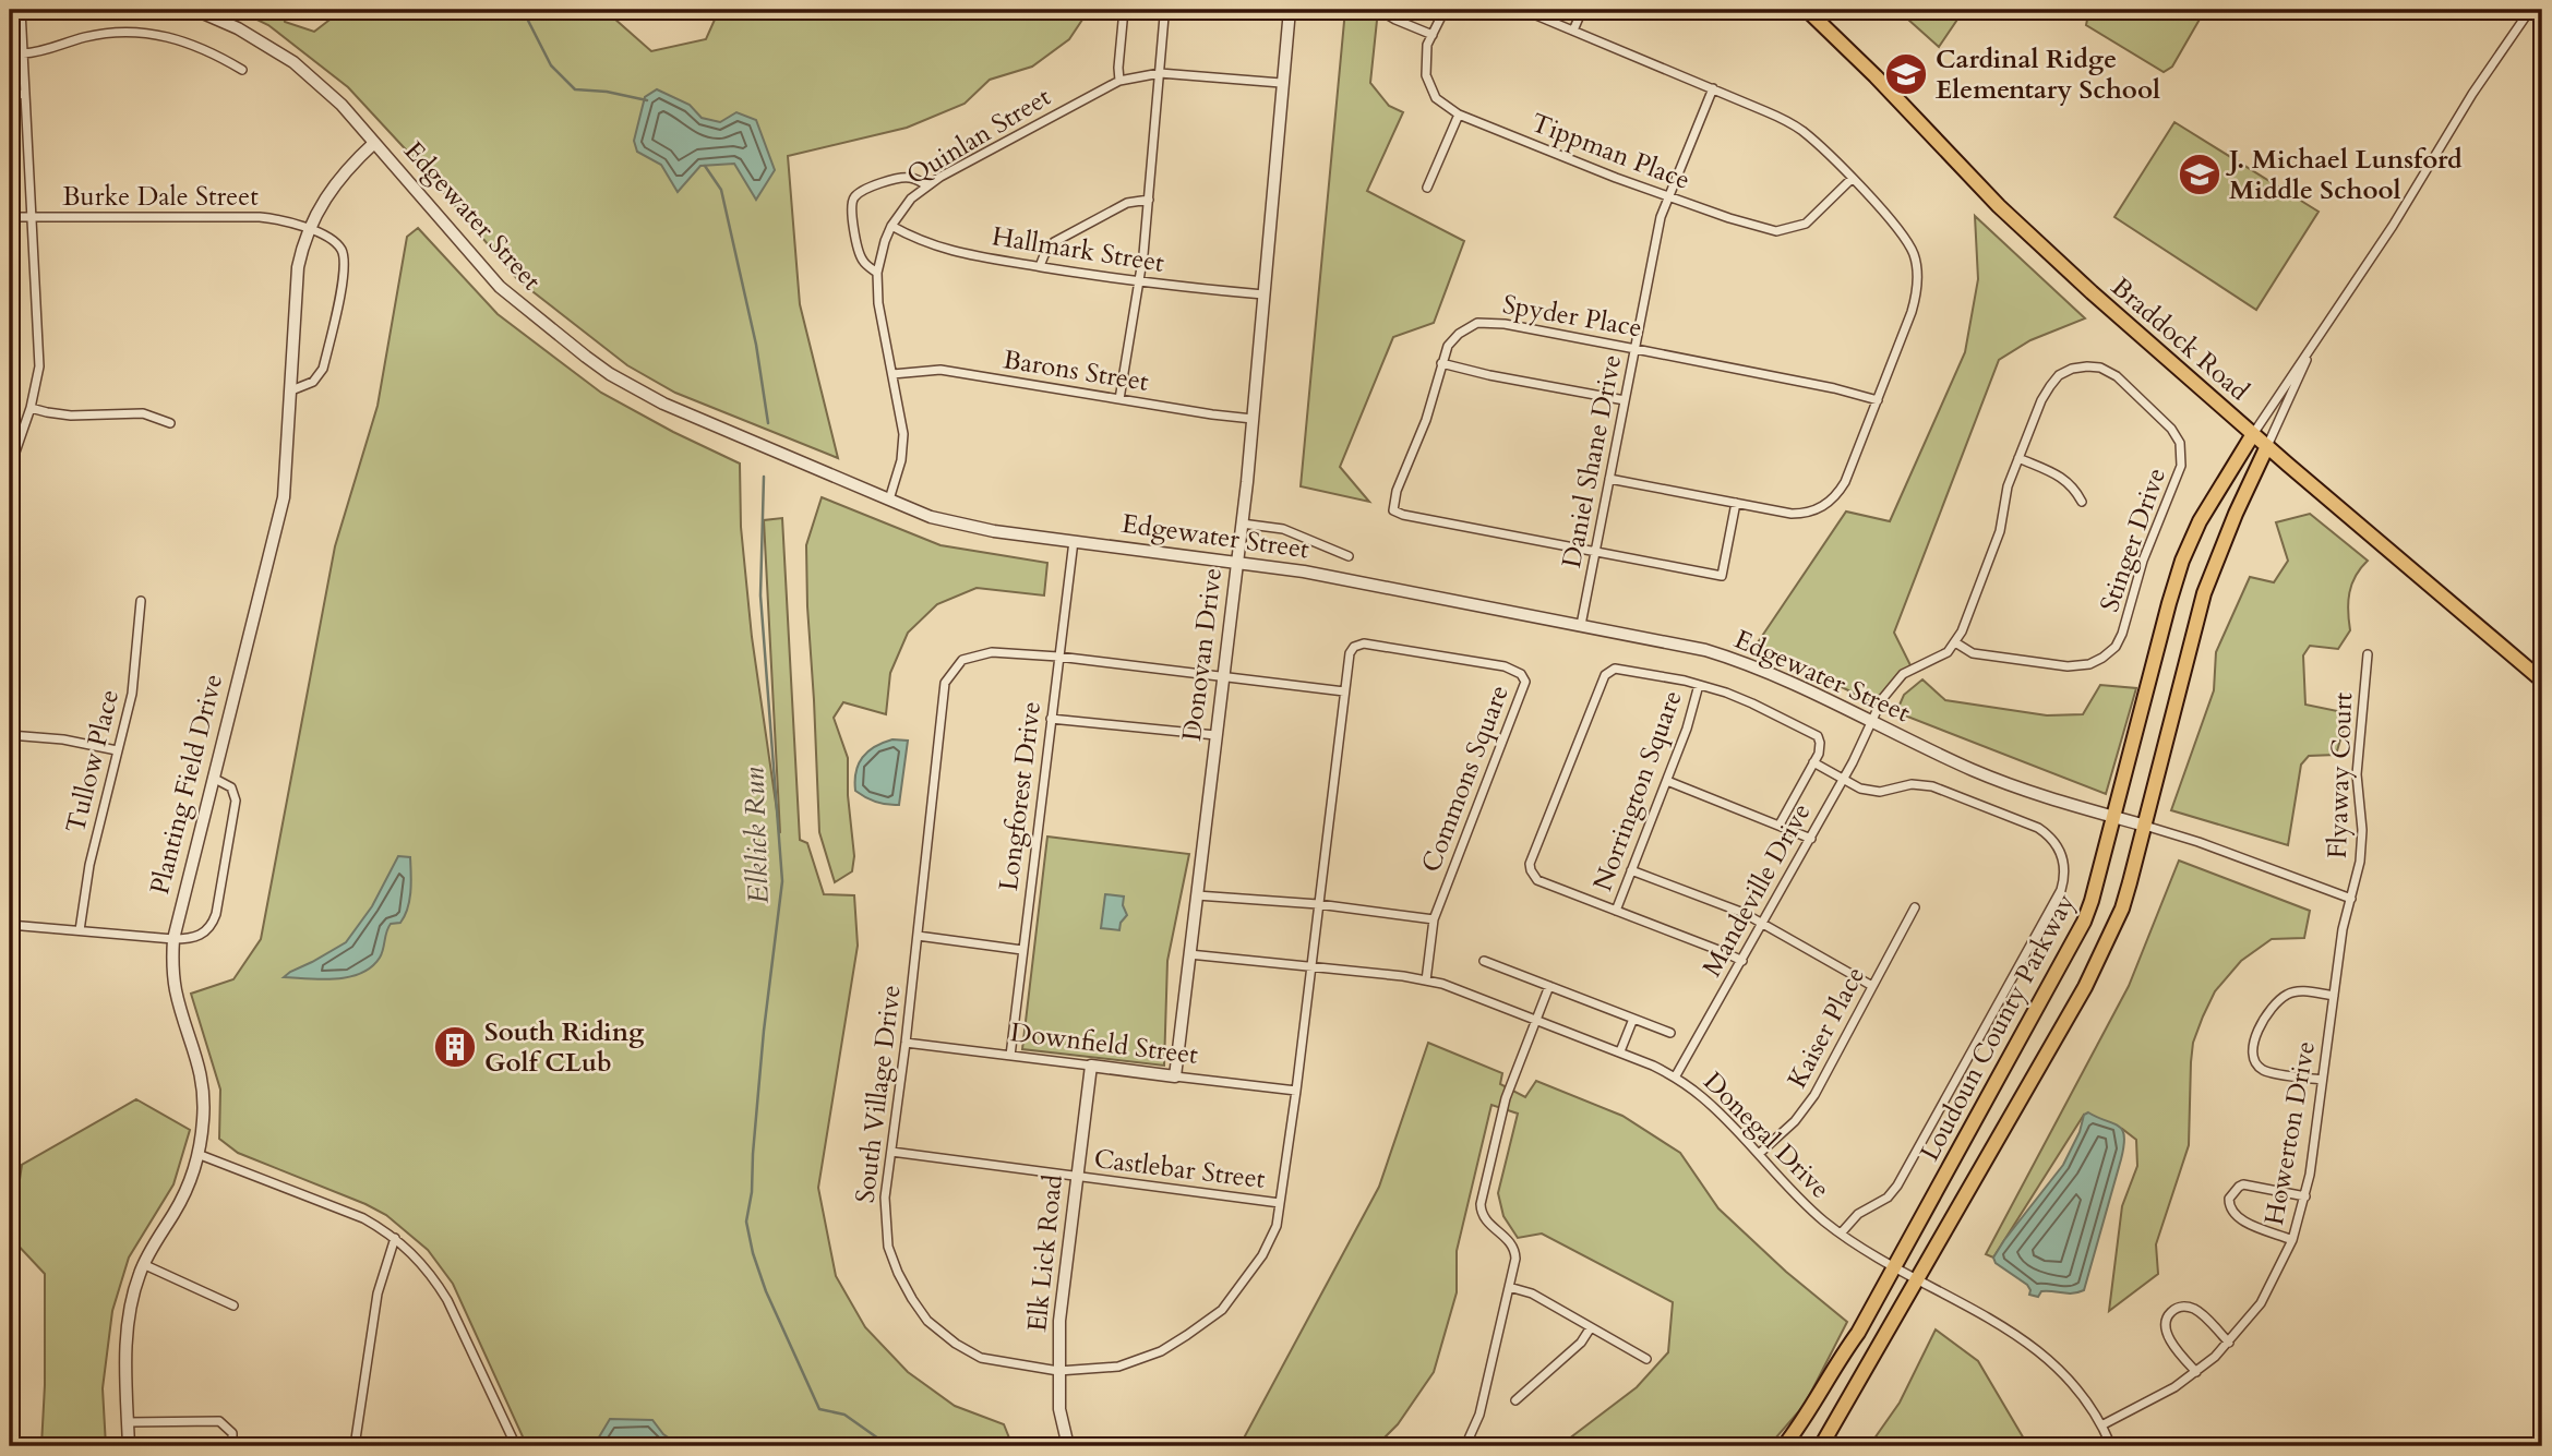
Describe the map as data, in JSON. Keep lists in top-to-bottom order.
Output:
{
  "streets": {
    "main road": ["Braddock Road", "Loudoun County Parkway"],
    "street": [
      "Quinlan Street",
      "Tippman Place",
      "Burke Dale Street",
      "Edgewater Street",
      "Hallmark Street",
      "Spyder Place",
      "Barons Street",
      "Daniel Shane Drive",
      "Stinger Drive",
      "Donovan Drive",
      "Tullow Place",
      "Flyaway Court",
      "Commons Square",
      "Planting Field Drive",
      "Norrington Square",
      "Longforest Drive",
      "Mandeville Drive",
      "Kaiser Place",
      "Downfield Street",
      "South Village Drive",
      "Howerton Drive",
      "Donegal Drive",
      "Castlebar Street",
      "Elk Lick Road"
    ]
  },
  "crossings": [
    ["Quinlan Street", "Edgewater Street"],
    ["Quinlan Street", "Hallmark Street"],
    ["Quinlan Street", "Barons Street"],
    ["Quinlan Street", "Donovan Drive"],
    ["Tippman Place", "Daniel Shane Drive"],
    ["Burke Dale Street", "Planting Field Drive"],
    ["Edgewater Street", "Daniel Shane Drive"],
    ["Edgewater Street", "Donovan Drive"],
    ["Edgewater Street", "Flyaway Court"],
    ["Edgewater Street", "Planting Field Drive"],
    ["Edgewater Street", "Longforest Drive"],
    ["Edgewater Street", "Mandeville Drive"],
    ["Edgewater Street", "Loudoun County Parkway"],
    ["Edgewater Street", "Howerton Drive"],
    ["Hallmark Street", "Donovan Drive"],
    ["Spyder Place", "Daniel Shane Drive"],
    ["Braddock Road", "Loudoun County Parkway"],
    ["Barons Street", "Donovan Drive"],
    ["Donovan Drive", "Downfield Street"],
    ["Donovan Drive", "South Village Drive"],
    ["Donovan Drive", "Donegal Drive"],
    ["Flyaway Court", "Howerton Drive"],
    ["Commons Square", "South Village Drive"],
    ["Commons Square", "Donegal Drive"],
    ["Longforest Drive", "Downfield Street"],
    ["Longforest Drive", "South Village Drive"],
    ["Mandeville Drive", "Donegal Drive"],
    ["Kaiser Place", "Donegal Drive"],
    ["Loudoun County Parkway", "Donegal Drive"],
    ["Downfield Street", "South Village Drive"],
    ["Downfield Street", "Elk Lick Road"],
    ["South Village Drive", "Donegal Drive"],
    ["South Village Drive", "Castlebar Street"],
    ["South Village Drive", "Elk Lick Road"],
    ["Howerton Drive", "Donegal Drive"],
    ["Castlebar Street", "Elk Lick Road"]
  ],
  "water": ["Elklick Run"],
  "places": {
    "school or university": ["Cardinal Ridge Elementary School", "J. Michael Lunsford Middle School"],
    "building": ["South Riding Golf CLub"]
  }
}
